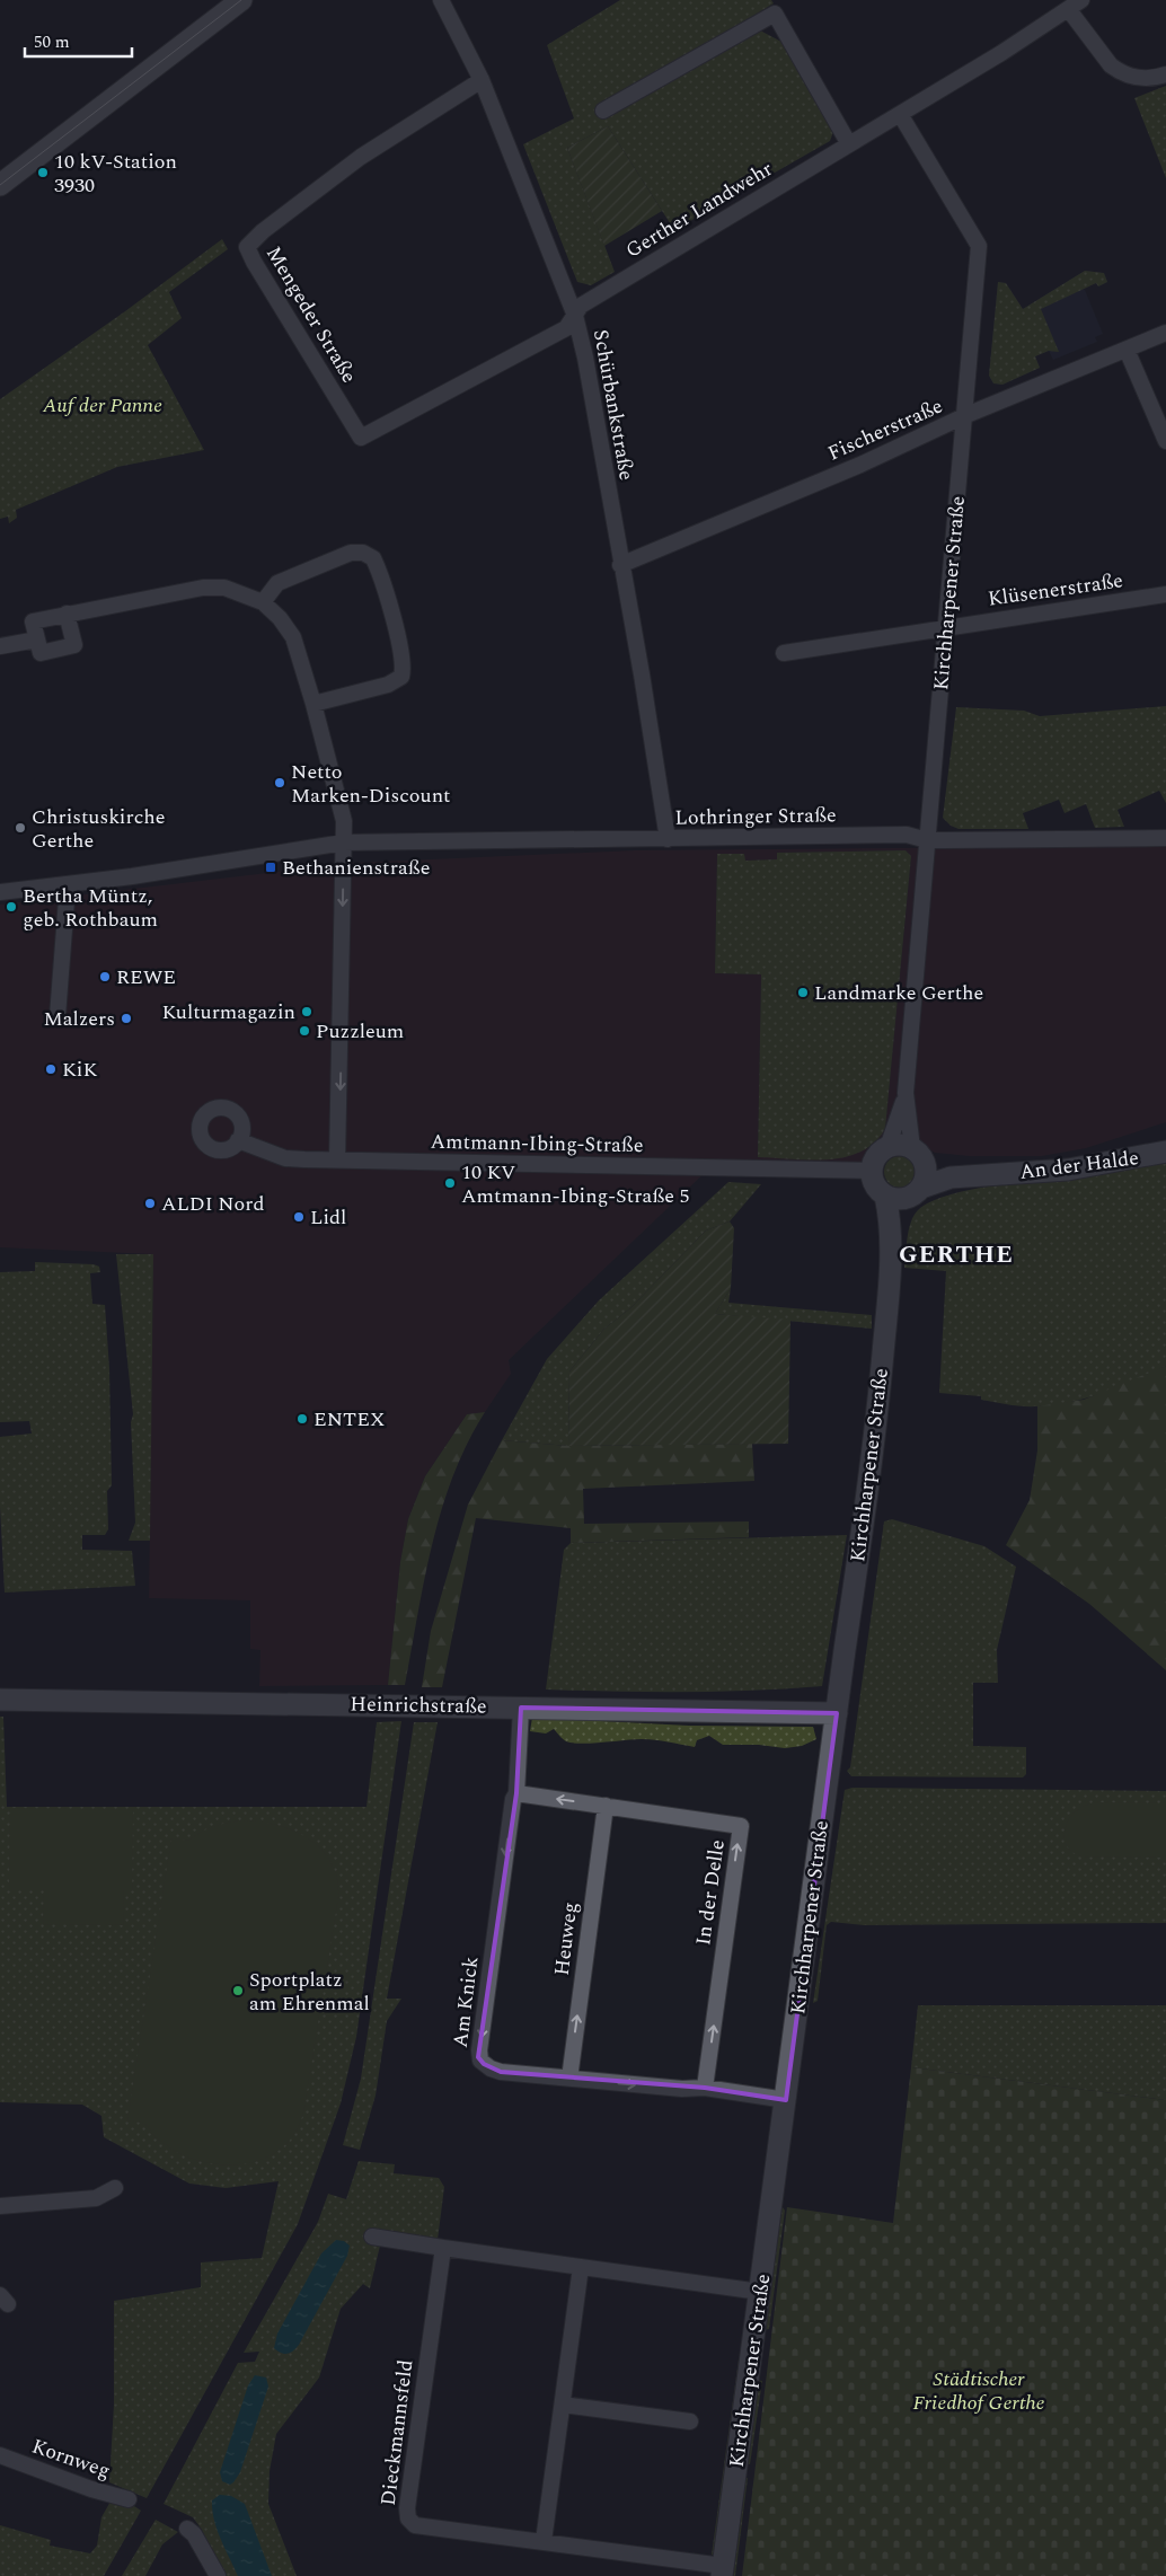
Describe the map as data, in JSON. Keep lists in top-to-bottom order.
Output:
{
  "streets": {
    "street": [
      "Gerther Landwehr",
      "Mengeder Straße",
      "Schürbankstraße",
      "Fischerstraße",
      "Klüsenerstraße",
      "Kirchharpener Straße",
      "Lothringer Straße",
      "Amtmann-Ibing-Straße",
      "An der Halde",
      "Heinrichstraße",
      "In der Delle",
      "Heuweg",
      "Am Knick",
      "Dieckmannsfeld",
      "Kornweg"
    ]
  },
  "crossings": [
    ["Gerther Landwehr", "Mengeder Straße"],
    ["Gerther Landwehr", "Schürbankstraße"],
    ["Gerther Landwehr", "Kirchharpener Straße"],
    ["Mengeder Straße", "Schürbankstraße"],
    ["Schürbankstraße", "Fischerstraße"],
    ["Schürbankstraße", "Lothringer Straße"],
    ["Fischerstraße", "Kirchharpener Straße"],
    ["Klüsenerstraße", "Kirchharpener Straße"],
    ["Kirchharpener Straße", "Lothringer Straße"],
    ["Kirchharpener Straße", "Amtmann-Ibing-Straße"],
    ["Kirchharpener Straße", "An der Halde"],
    ["Kirchharpener Straße", "Heinrichstraße"],
    ["Kirchharpener Straße", "Am Knick"],
    ["Kirchharpener Straße", "Dieckmannsfeld"],
    ["Amtmann-Ibing-Straße", "An der Halde"],
    ["Heinrichstraße", "Am Knick"],
    ["In der Delle", "Heuweg"],
    ["In der Delle", "Am Knick"],
    ["Heuweg", "Am Knick"]
  ],
  "one_way": ["Heuweg"],
  "districts": ["GERTHE"],
  "parks": ["Auf der Panne", "Städtischer Friedhof Gerthe"],
  "places": {
    "other": [
      "10 kV-Station 3930",
      "Netto Marken-Discount",
      "Christuskirche Gerthe",
      "Bertha Müntz, geb. Rothbaum",
      "REWE",
      "Landmarke Gerthe",
      "Kulturmagazin",
      "Malzers",
      "Puzzleum",
      "KiK",
      "10 KV Amtmann-Ibing-Straße 5",
      "ALDI Nord",
      "Lidl",
      "ENTEX",
      "Sportplatz am Ehrenmal"
    ],
    "transit": ["Bethanienstraße"]
  },
  "scale_bar": "50 m"
}
